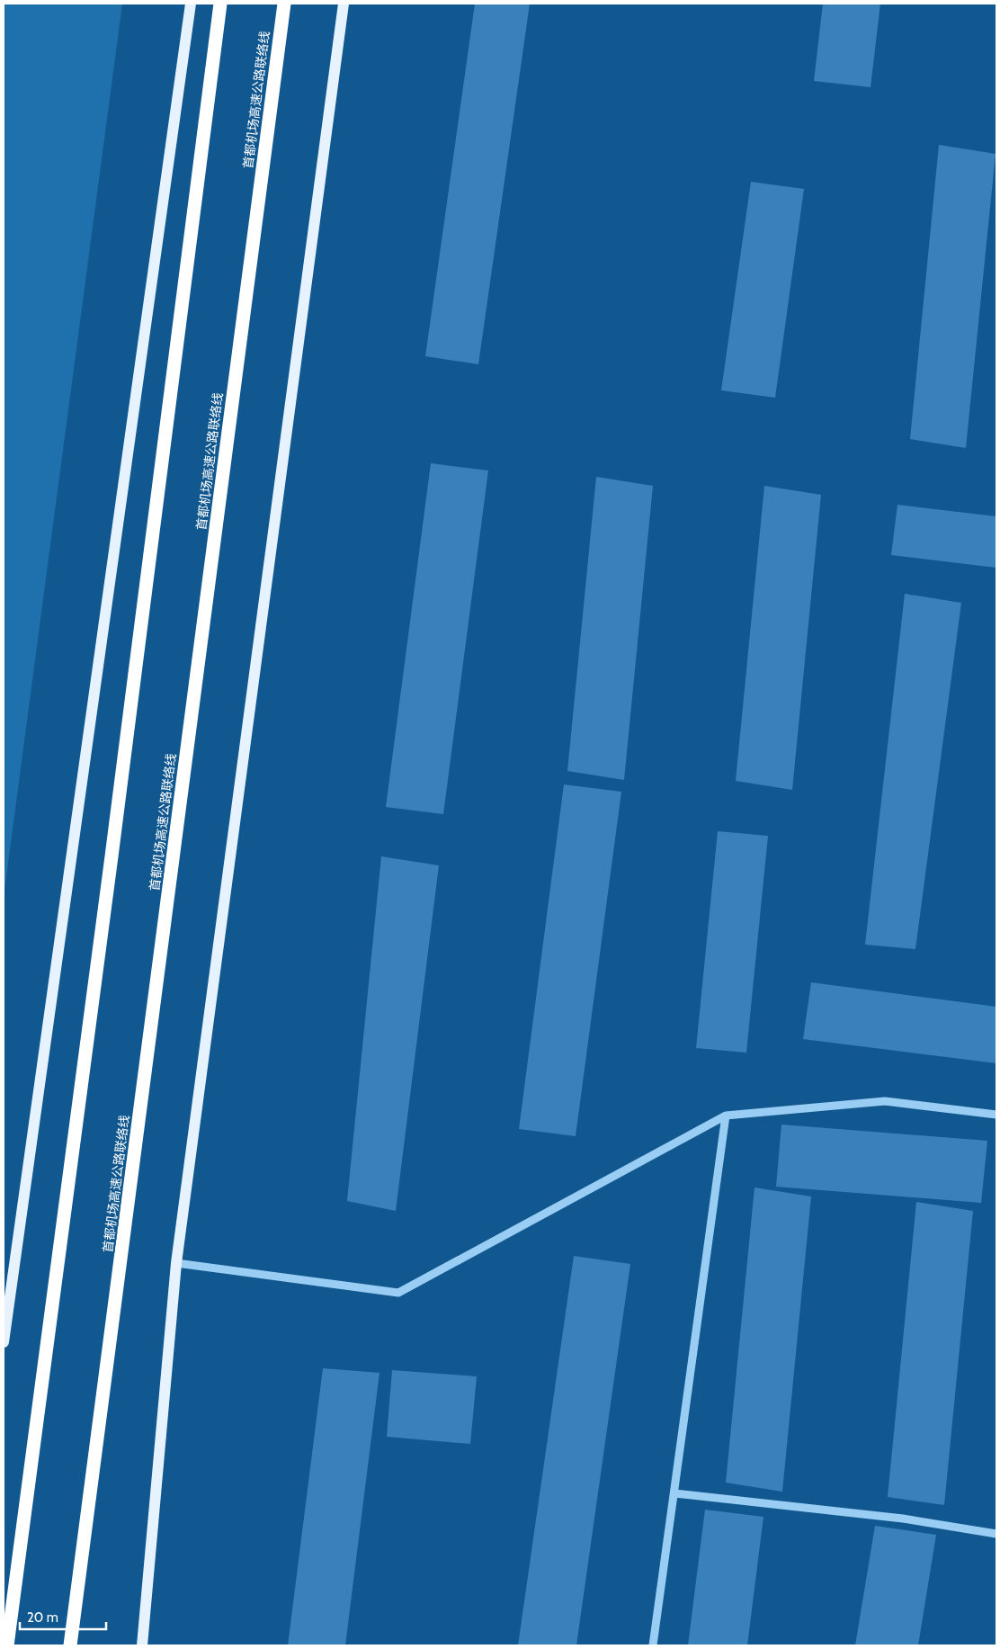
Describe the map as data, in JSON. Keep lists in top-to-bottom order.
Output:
{
  "streets": {
    "highway": ["首都机场高速公路联络线"]
  },
  "scale_bar": "20 m"
}
